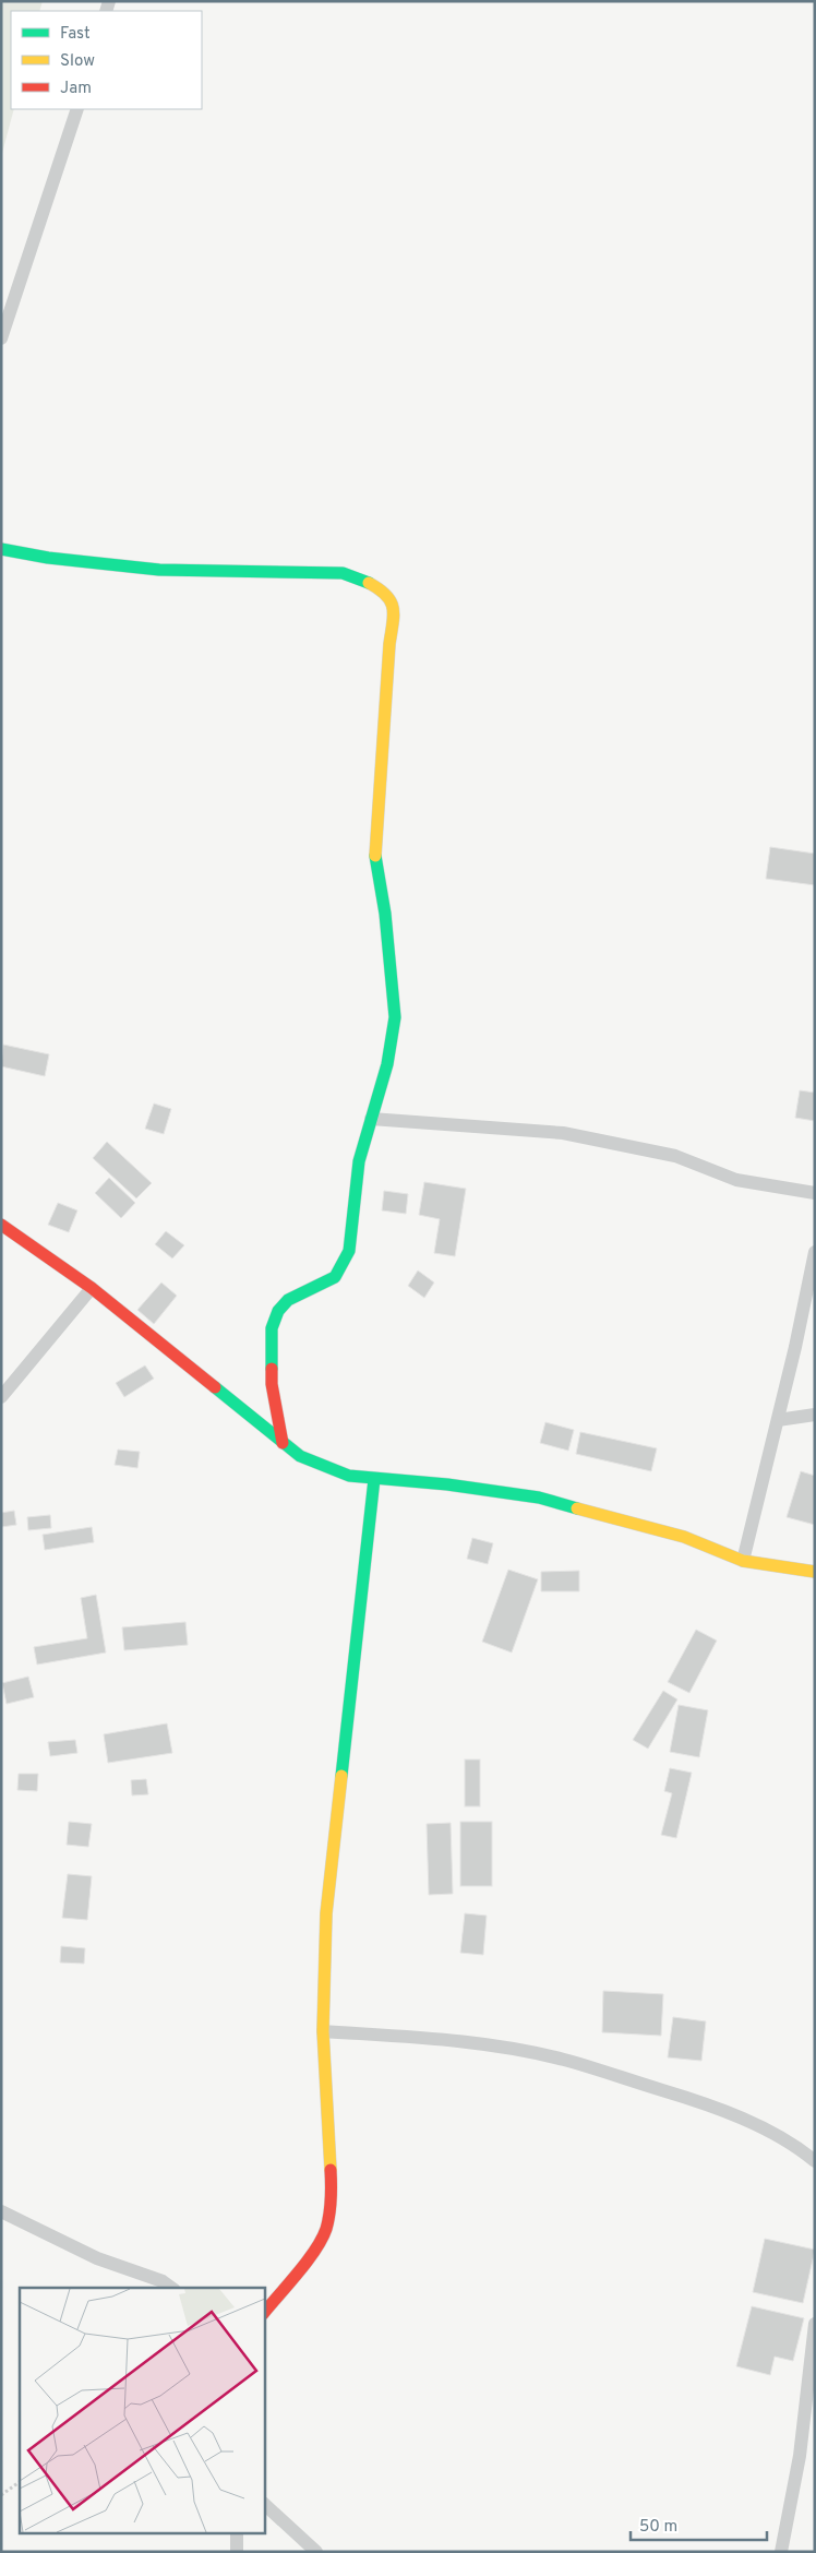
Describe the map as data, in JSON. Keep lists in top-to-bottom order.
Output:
{
  "legend": ["Fast", "Slow", "Jam"],
  "scale_bar": "50 m"
}
